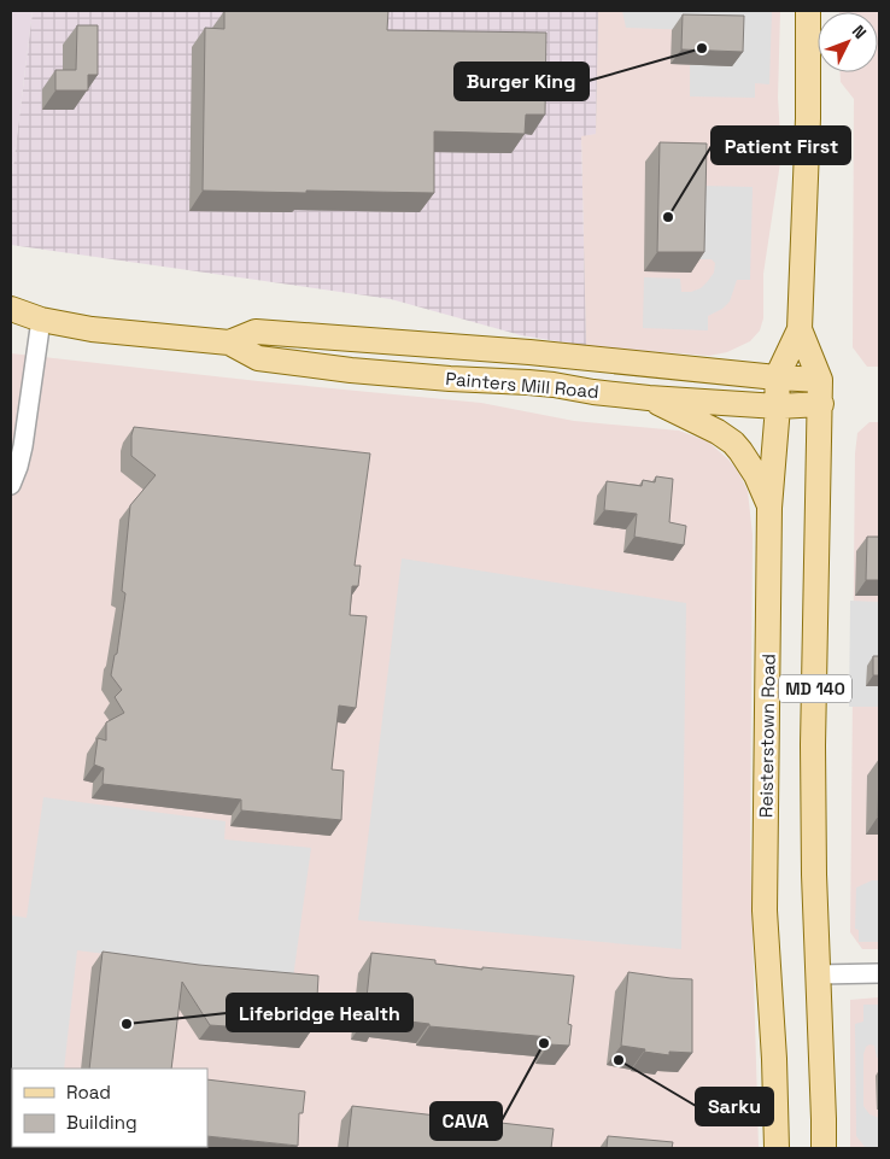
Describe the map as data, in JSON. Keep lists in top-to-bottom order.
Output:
{
  "streets": {
    "main road": ["Painters Mill Road", "MD 140", "Reisterstown Road"]
  },
  "crossings": [
    ["Painters Mill Road", "Reisterstown Road"]
  ],
  "places": [
    "Burger King",
    "Patient First",
    "Lifebridge Health",
    "CAVA",
    "Sarku"
  ],
  "legend": ["Road", "Building"],
  "north": "top right"
}
